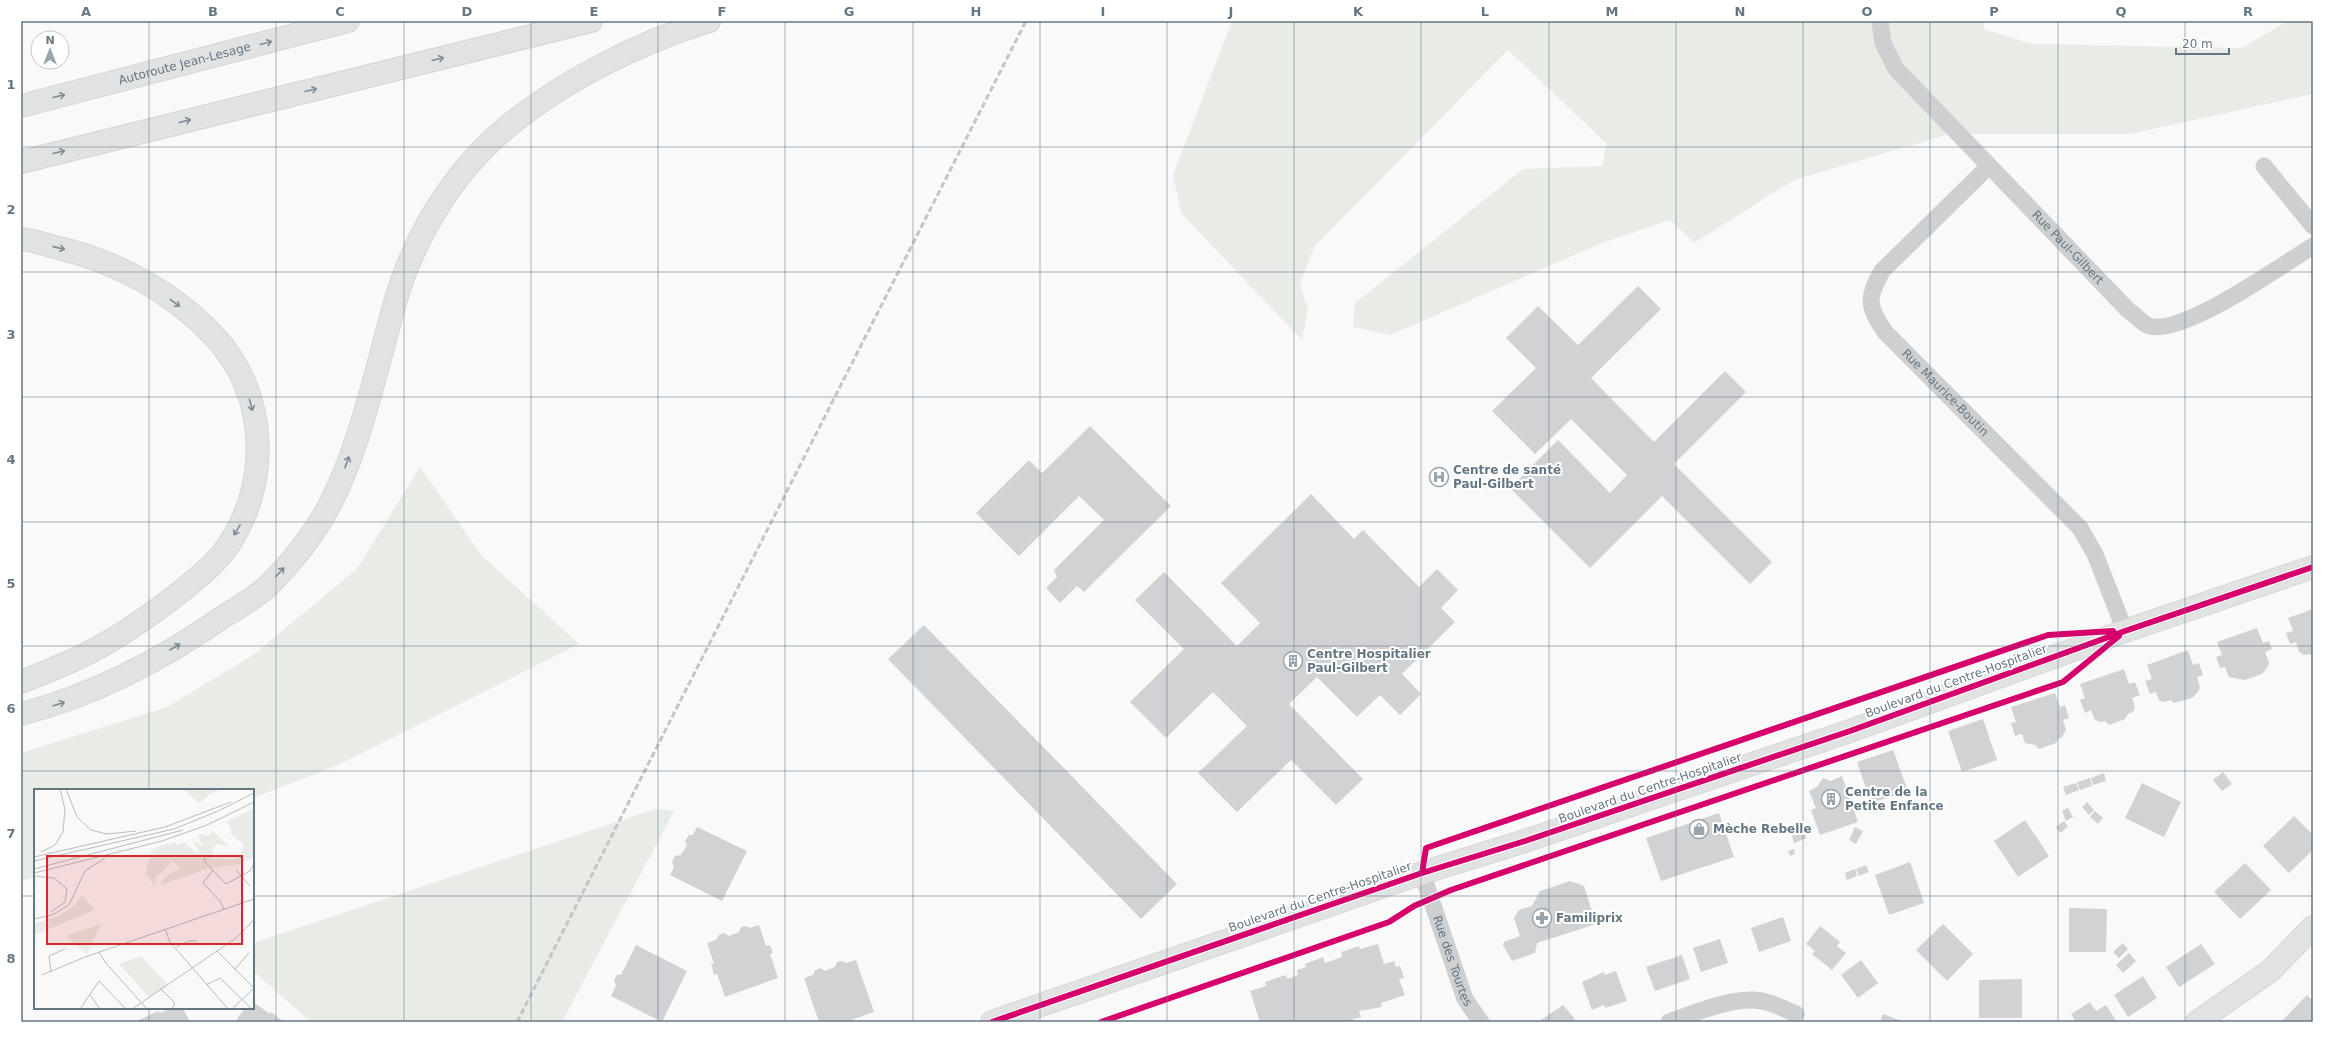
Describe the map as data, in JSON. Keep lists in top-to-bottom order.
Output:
{
  "streets": {
    "main road": ["Autoroute Jean-Lesage", "Boulevard du Centre-Hospitalier"],
    "street": ["Rue Paul-Gilbert", "Rue Maurice-Boutin", "Rue des Tourtes"]
  },
  "crossings": [
    ["Rue Paul-Gilbert", "Rue Maurice-Boutin"],
    ["Rue Maurice-Boutin", "Boulevard du Centre-Hospitalier"],
    ["Boulevard du Centre-Hospitalier", "Rue des Tourtes"]
  ],
  "places": {
    "hospital": ["Centre de santé Paul-Gilbert"],
    "building": ["Centre Hospitalier Paul-Gilbert", "Centre de la Petite Enfance"],
    "shop": ["Mèche Rebelle"],
    "pharmacy": ["Familiprix"]
  },
  "scale_bar": "20 m",
  "north": "top",
  "grid": {
    "columns": [
      "A",
      "B",
      "C",
      "D",
      "E",
      "F",
      "G",
      "H",
      "I",
      "J",
      "K",
      "L",
      "M",
      "N",
      "O",
      "P",
      "Q",
      "R"
    ],
    "rows": [
      "1",
      "2",
      "3",
      "4",
      "5",
      "6",
      "7",
      "8"
    ]
  }
}
